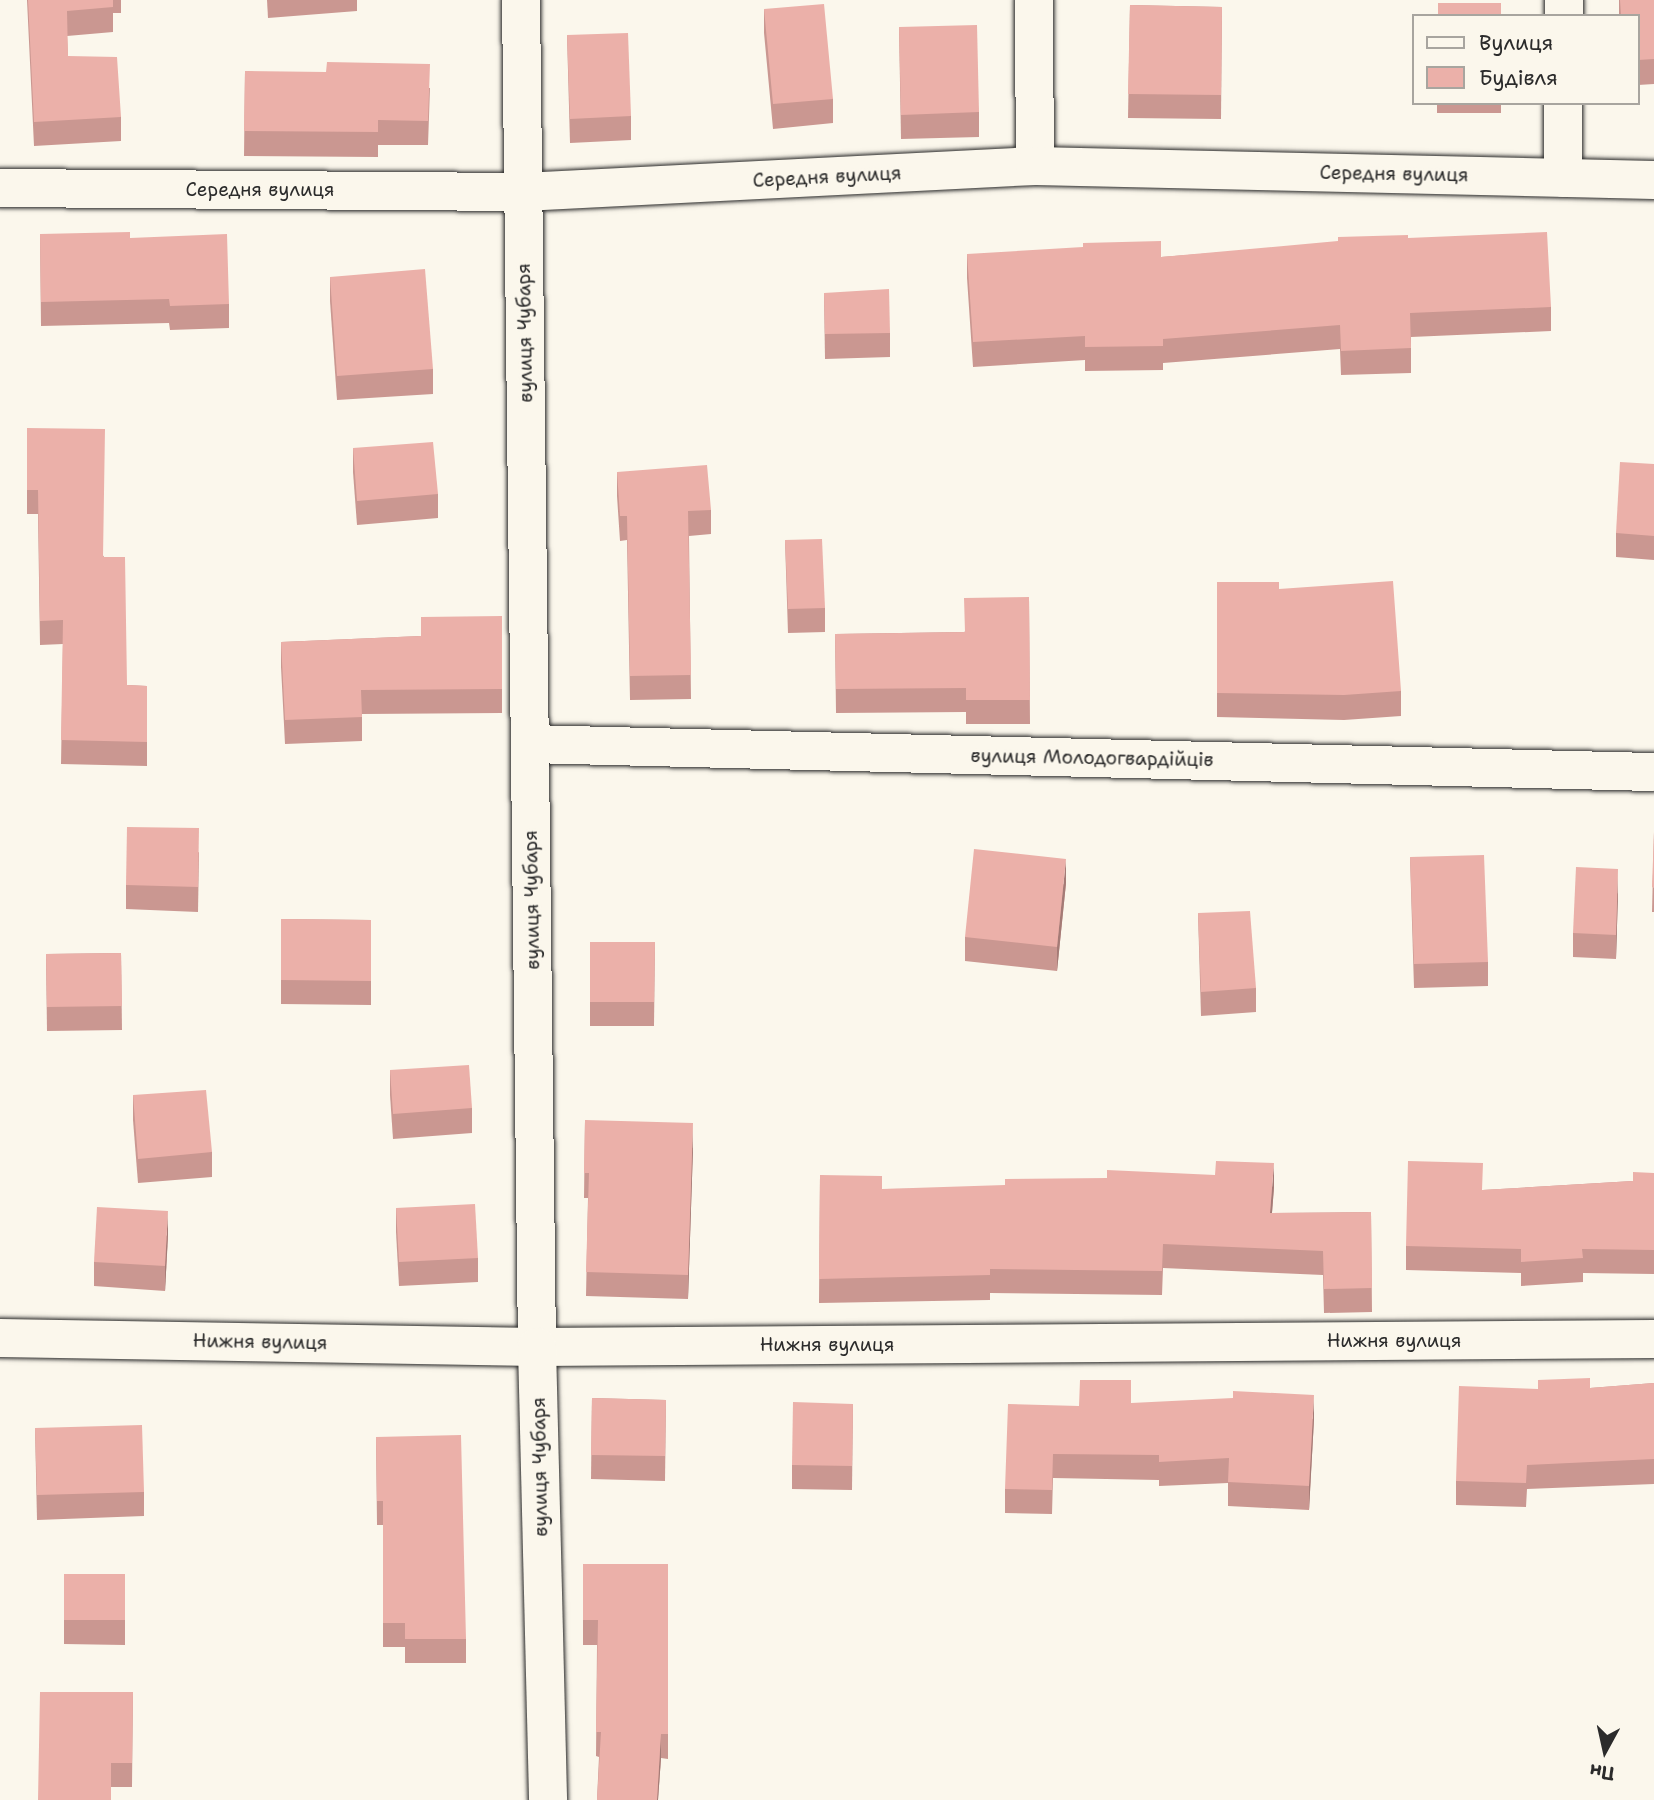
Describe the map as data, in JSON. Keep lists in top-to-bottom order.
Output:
{
  "streets": {
    "street": [
      "Середня вулиця",
      "вулиця Чубаря",
      "вулиця Молодогвардійців",
      "Нижня вулиця"
    ]
  },
  "crossings": [
    ["Середня вулиця", "вулиця Чубаря"],
    ["вулиця Чубаря", "вулиця Молодогвардійців"],
    ["вулиця Чубаря", "Нижня вулиця"]
  ],
  "legend": ["Вулиця", "Будівля"],
  "north": "bottom"
}
